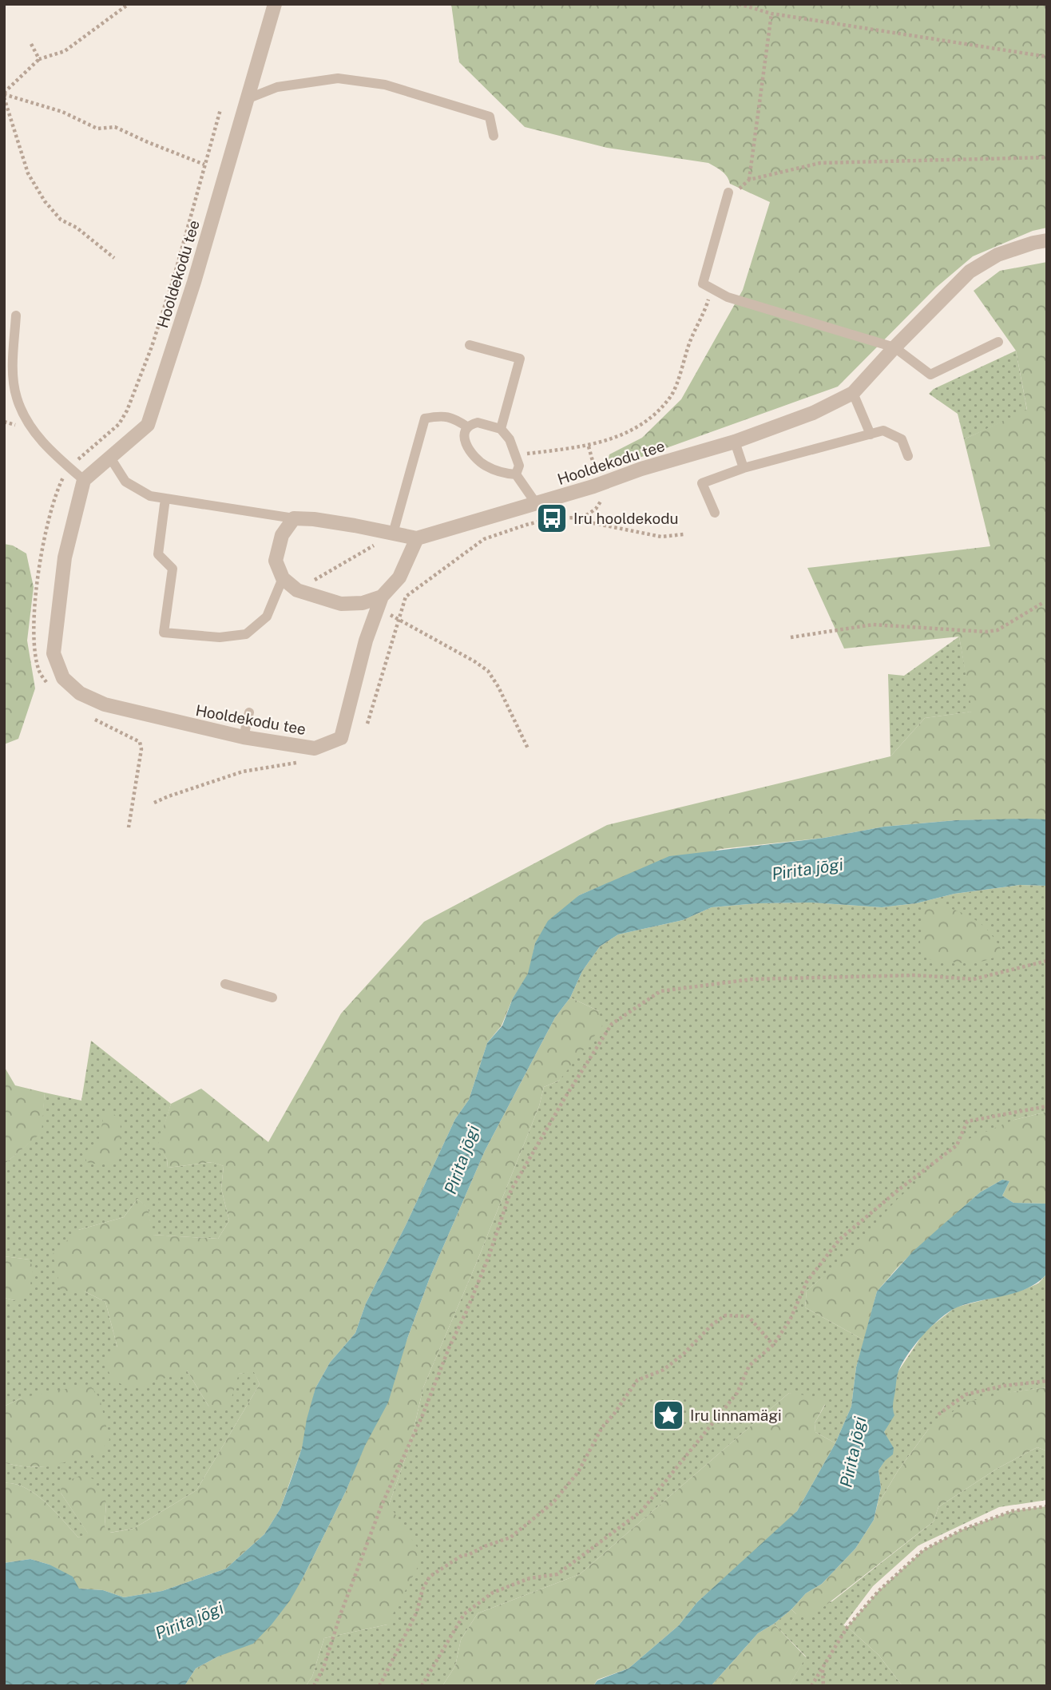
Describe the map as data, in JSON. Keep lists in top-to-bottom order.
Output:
{
  "streets": {
    "street": ["Hooldekodu tee"]
  },
  "water": ["Pirita jõgi"],
  "places": {
    "bus stop": ["Iru hooldekodu"],
    "place": ["Iru linnamägi"]
  }
}
